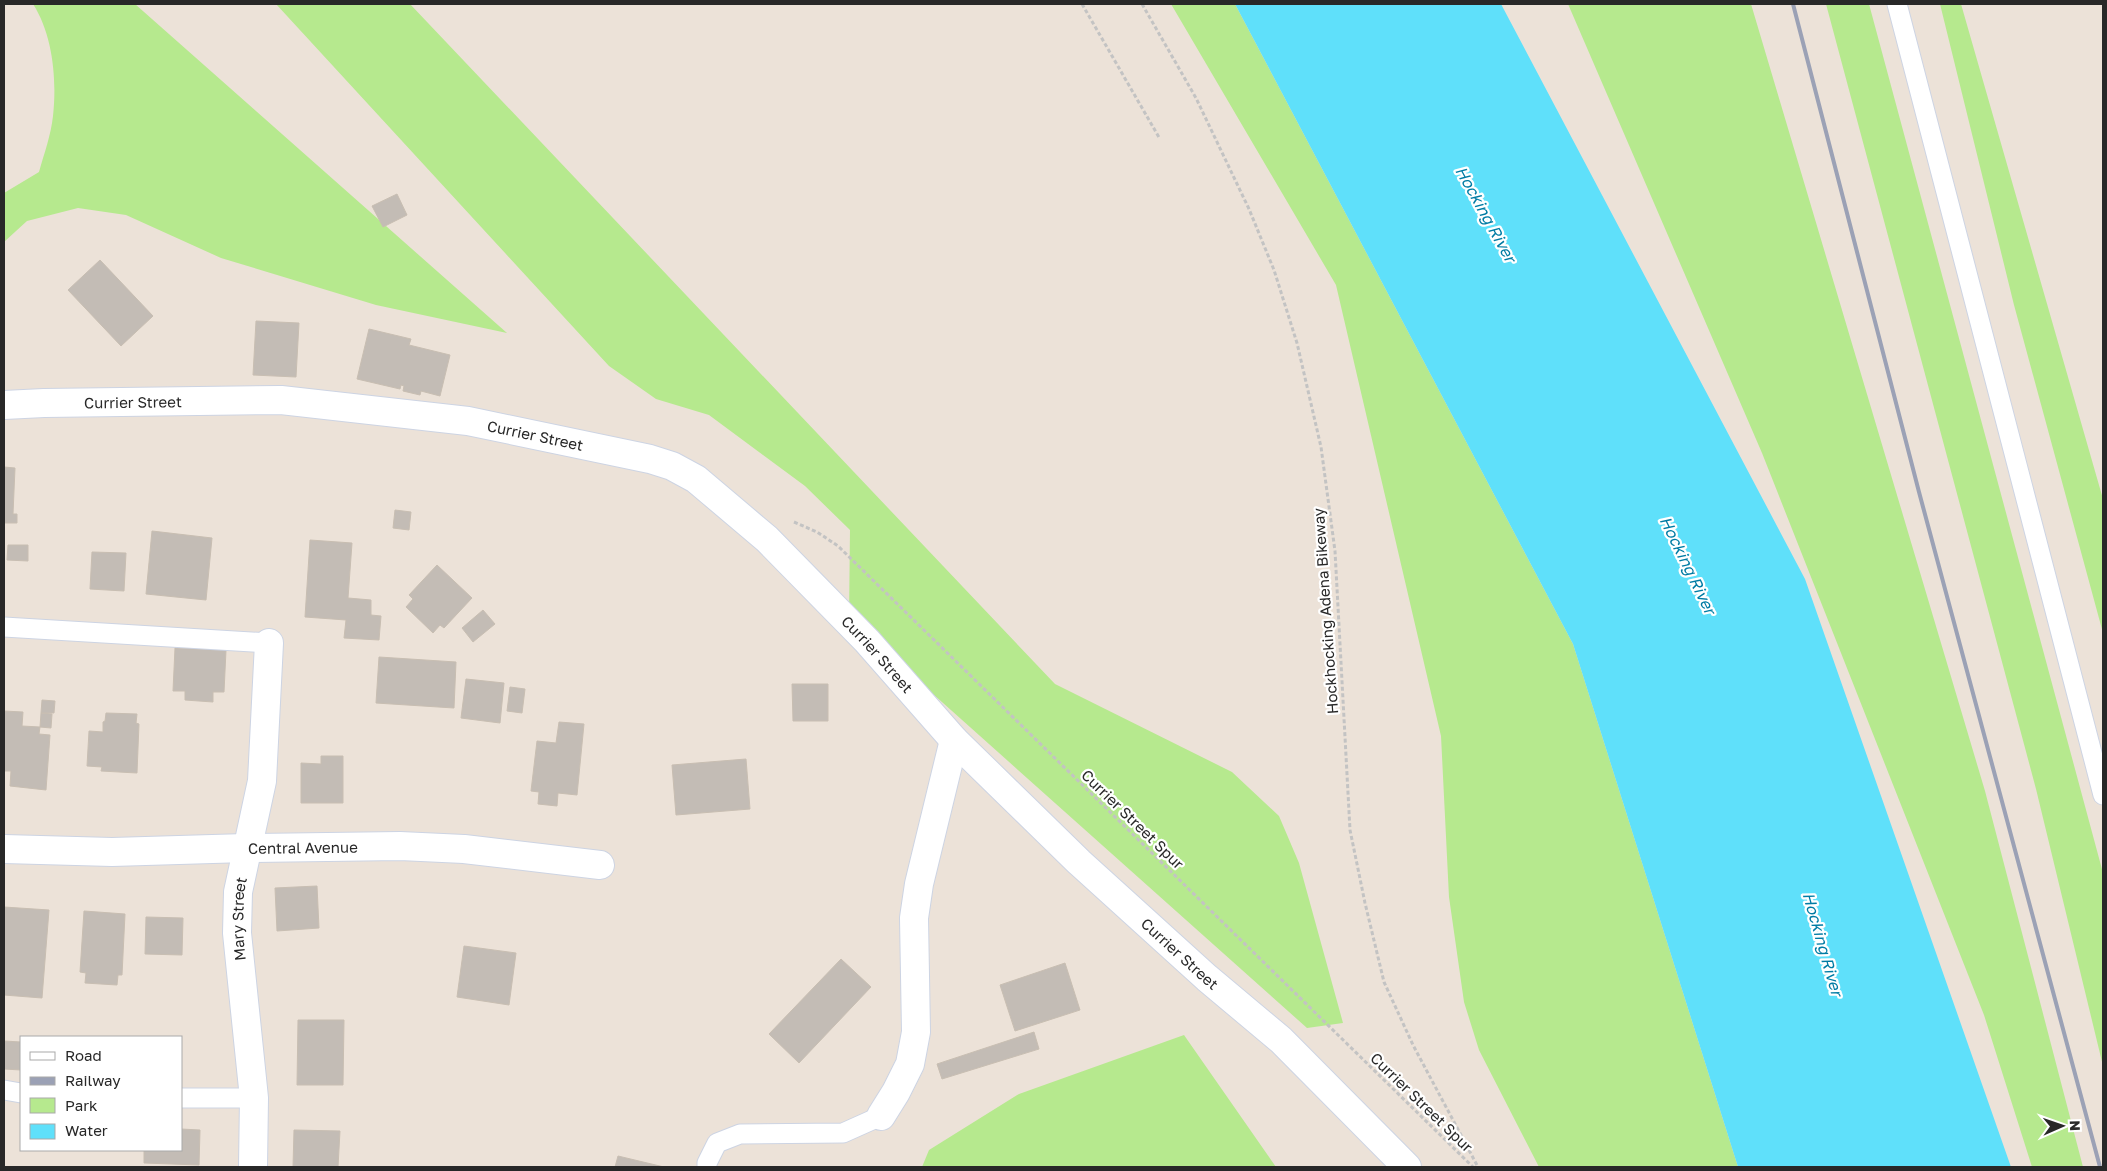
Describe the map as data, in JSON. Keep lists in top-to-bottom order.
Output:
{
  "streets": {
    "street": ["Currier Street", "Central Avenue", "Mary Street"],
    "path": ["Hockhocking Adena Bikeway", "Currier Street Spur"]
  },
  "crossings": [
    ["Currier Street", "Currier Street Spur"],
    ["Central Avenue", "Mary Street"]
  ],
  "water": ["Hocking River"],
  "legend": [
    "Road",
    "Railway",
    "Park",
    "Water"
  ],
  "north": "right"
}
